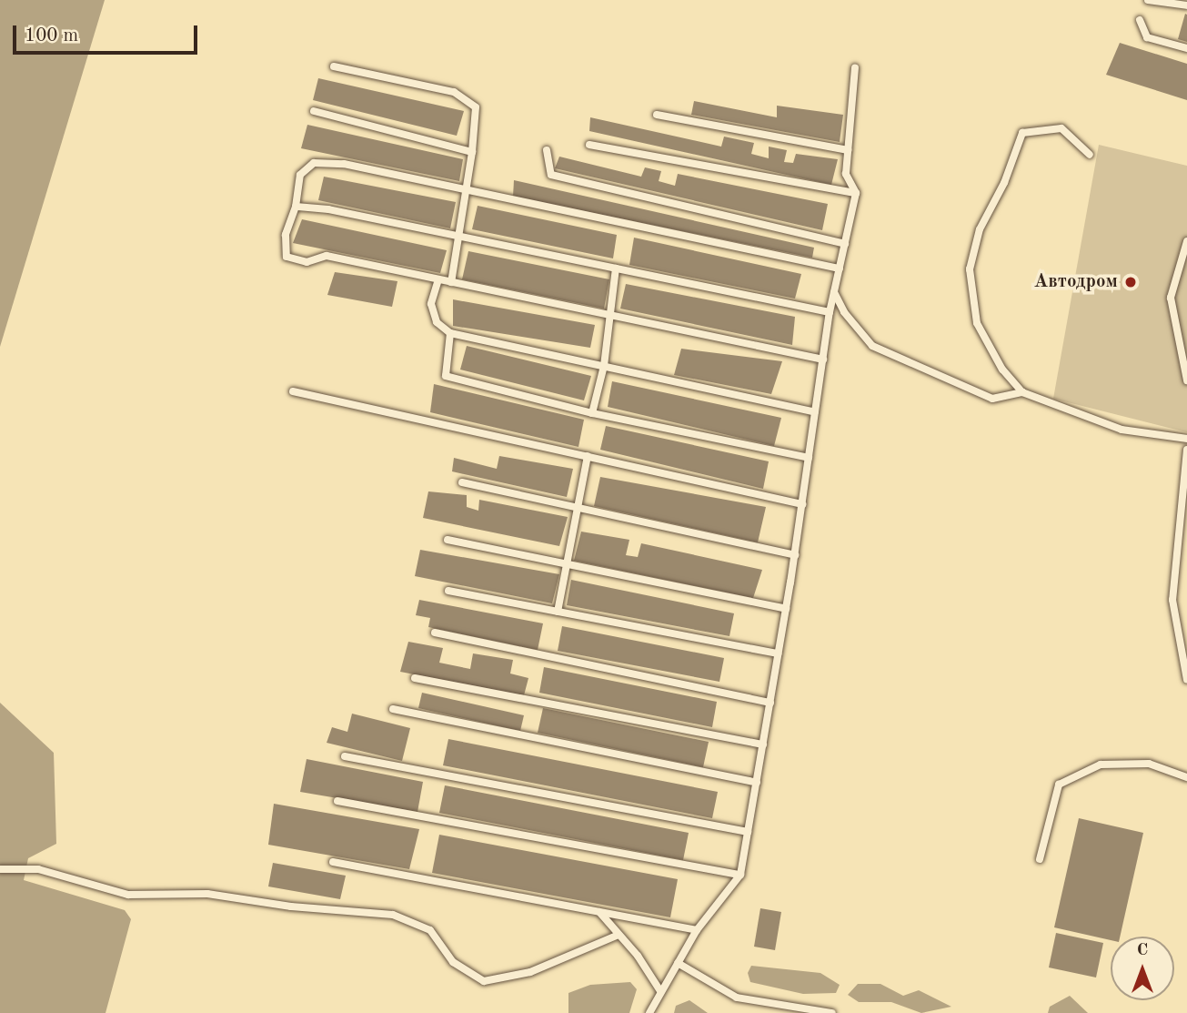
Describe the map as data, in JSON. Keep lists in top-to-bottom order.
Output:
{
  "places": ["Автодром"],
  "scale_bar": "100 m",
  "north": "top"
}
